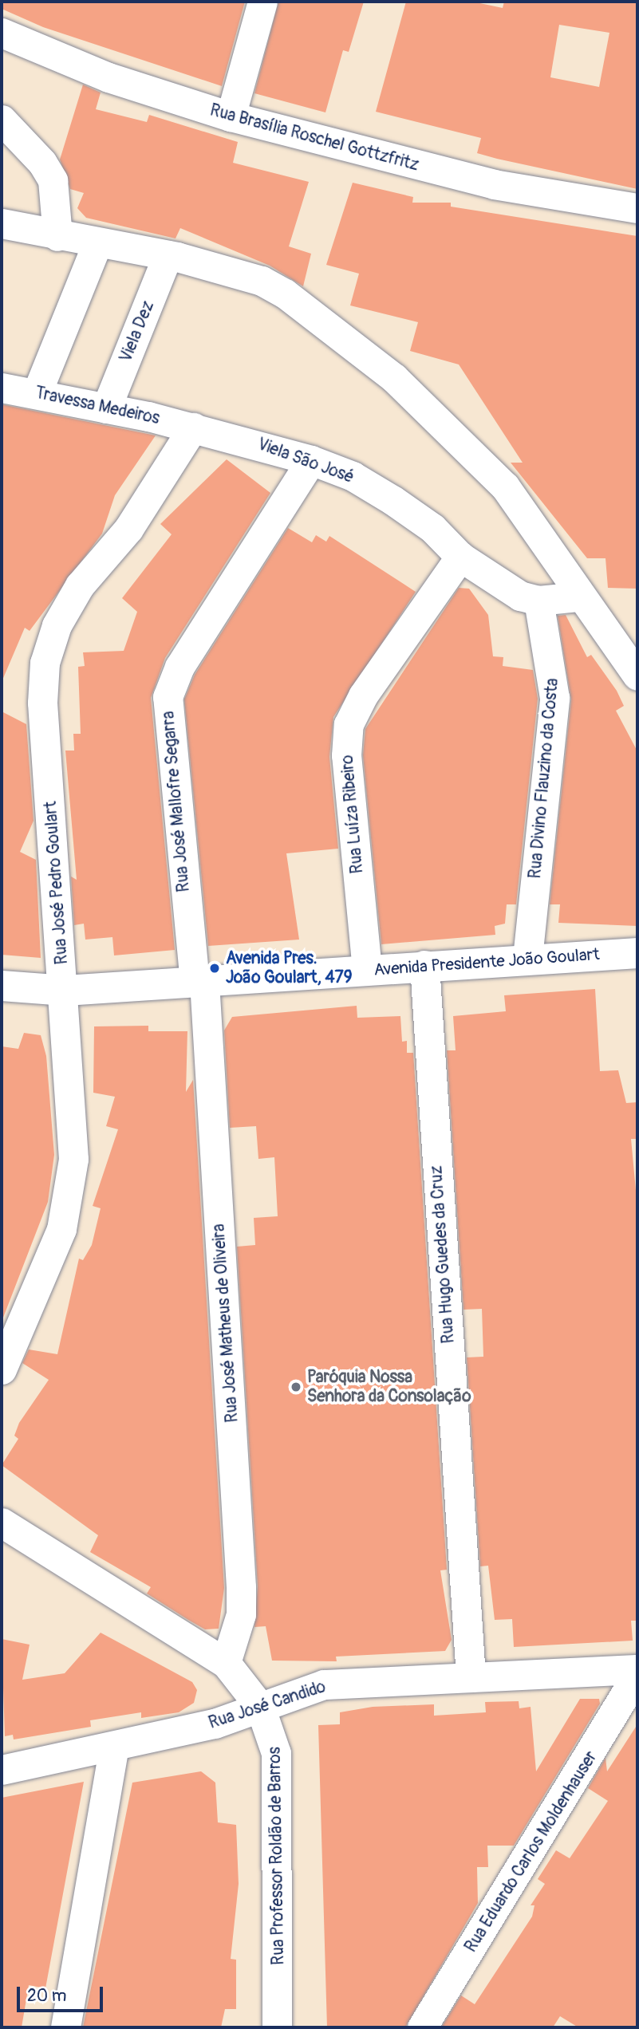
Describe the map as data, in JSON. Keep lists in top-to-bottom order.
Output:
{
  "streets": {
    "main road": ["Avenida Presidente João Goulart"],
    "street": [
      "Rua Brasília Roschel Gottzfritz",
      "Viela Dez",
      "Travessa Medeiros",
      "Viela São José",
      "Rua Divino Flauzino da Costa",
      "Rua José Mallofre Segarra",
      "Rua Luíza Ribeiro",
      "Rua José Pedro Goulart",
      "Rua Hugo Guedes da Cruz",
      "Rua José Matheus de Oliveira",
      "Rua José Candido",
      "Rua Eduardo Carlos Moldenhauser",
      "Rua Professor Roldão de Barros"
    ]
  },
  "crossings": [
    ["Viela Dez", "Travessa Medeiros"],
    ["Travessa Medeiros", "Viela São José"],
    ["Travessa Medeiros", "Rua José Pedro Goulart"],
    ["Viela São José", "Rua Divino Flauzino da Costa"],
    ["Viela São José", "Rua José Mallofre Segarra"],
    ["Viela São José", "Rua Luíza Ribeiro"],
    ["Viela São José", "Rua José Pedro Goulart"],
    ["Rua Divino Flauzino da Costa", "Avenida Presidente João Goulart"],
    ["Rua José Mallofre Segarra", "Avenida Presidente João Goulart"],
    ["Rua José Mallofre Segarra", "Rua José Matheus de Oliveira"],
    ["Rua Luíza Ribeiro", "Avenida Presidente João Goulart"],
    ["Rua José Pedro Goulart", "Avenida Presidente João Goulart"],
    ["Avenida Presidente João Goulart", "Rua Hugo Guedes da Cruz"],
    ["Avenida Presidente João Goulart", "Rua José Matheus de Oliveira"],
    ["Rua Hugo Guedes da Cruz", "Rua José Candido"],
    ["Rua José Matheus de Oliveira", "Rua Professor Roldão de Barros"],
    ["Rua José Candido", "Rua Professor Roldão de Barros"]
  ],
  "places": ["Avenida Pres. João Goulart, 479", "Paróquia Nossa Senhora da Consolação"],
  "scale_bar": "20 m"
}
